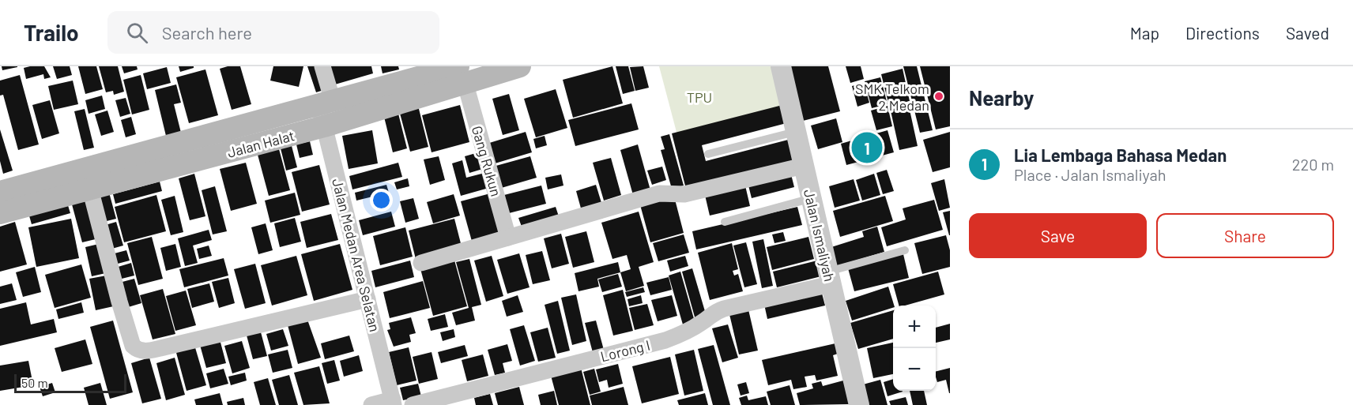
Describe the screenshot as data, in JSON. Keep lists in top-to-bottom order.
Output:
{
  "streets": {
    "main road": ["Jalan Halat"],
    "street": [
      "Gang Rukun",
      "Jalan Ismaliyah",
      "Jalan Medan Area Selatan",
      "Lorong I"
    ]
  },
  "crossings": [
    ["Jalan Halat", "Gang Rukun"],
    ["Jalan Halat", "Jalan Medan Area Selatan"],
    ["Jalan Ismaliyah", "Lorong I"]
  ],
  "parks": ["TPU"],
  "places": ["SMK Telkom 2 Medan"],
  "scale_bar": "50 m",
  "page": {
    "header": "Trailo",
    "search": "Search here",
    "nav": ["Map", "Directions", "Saved"],
    "heading": "Nearby",
    "list": [
      {
        "mark": "1",
        "name": "Lia Lembaga Bahasa Medan",
        "note": "Place · Jalan Ismaliyah",
        "value": "220 m"
      }
    ],
    "pins": "1",
    "buttons": ["Save", "Share"],
    "map_buttons": ["+", "−"],
    "scale": "50 m"
  }
}
